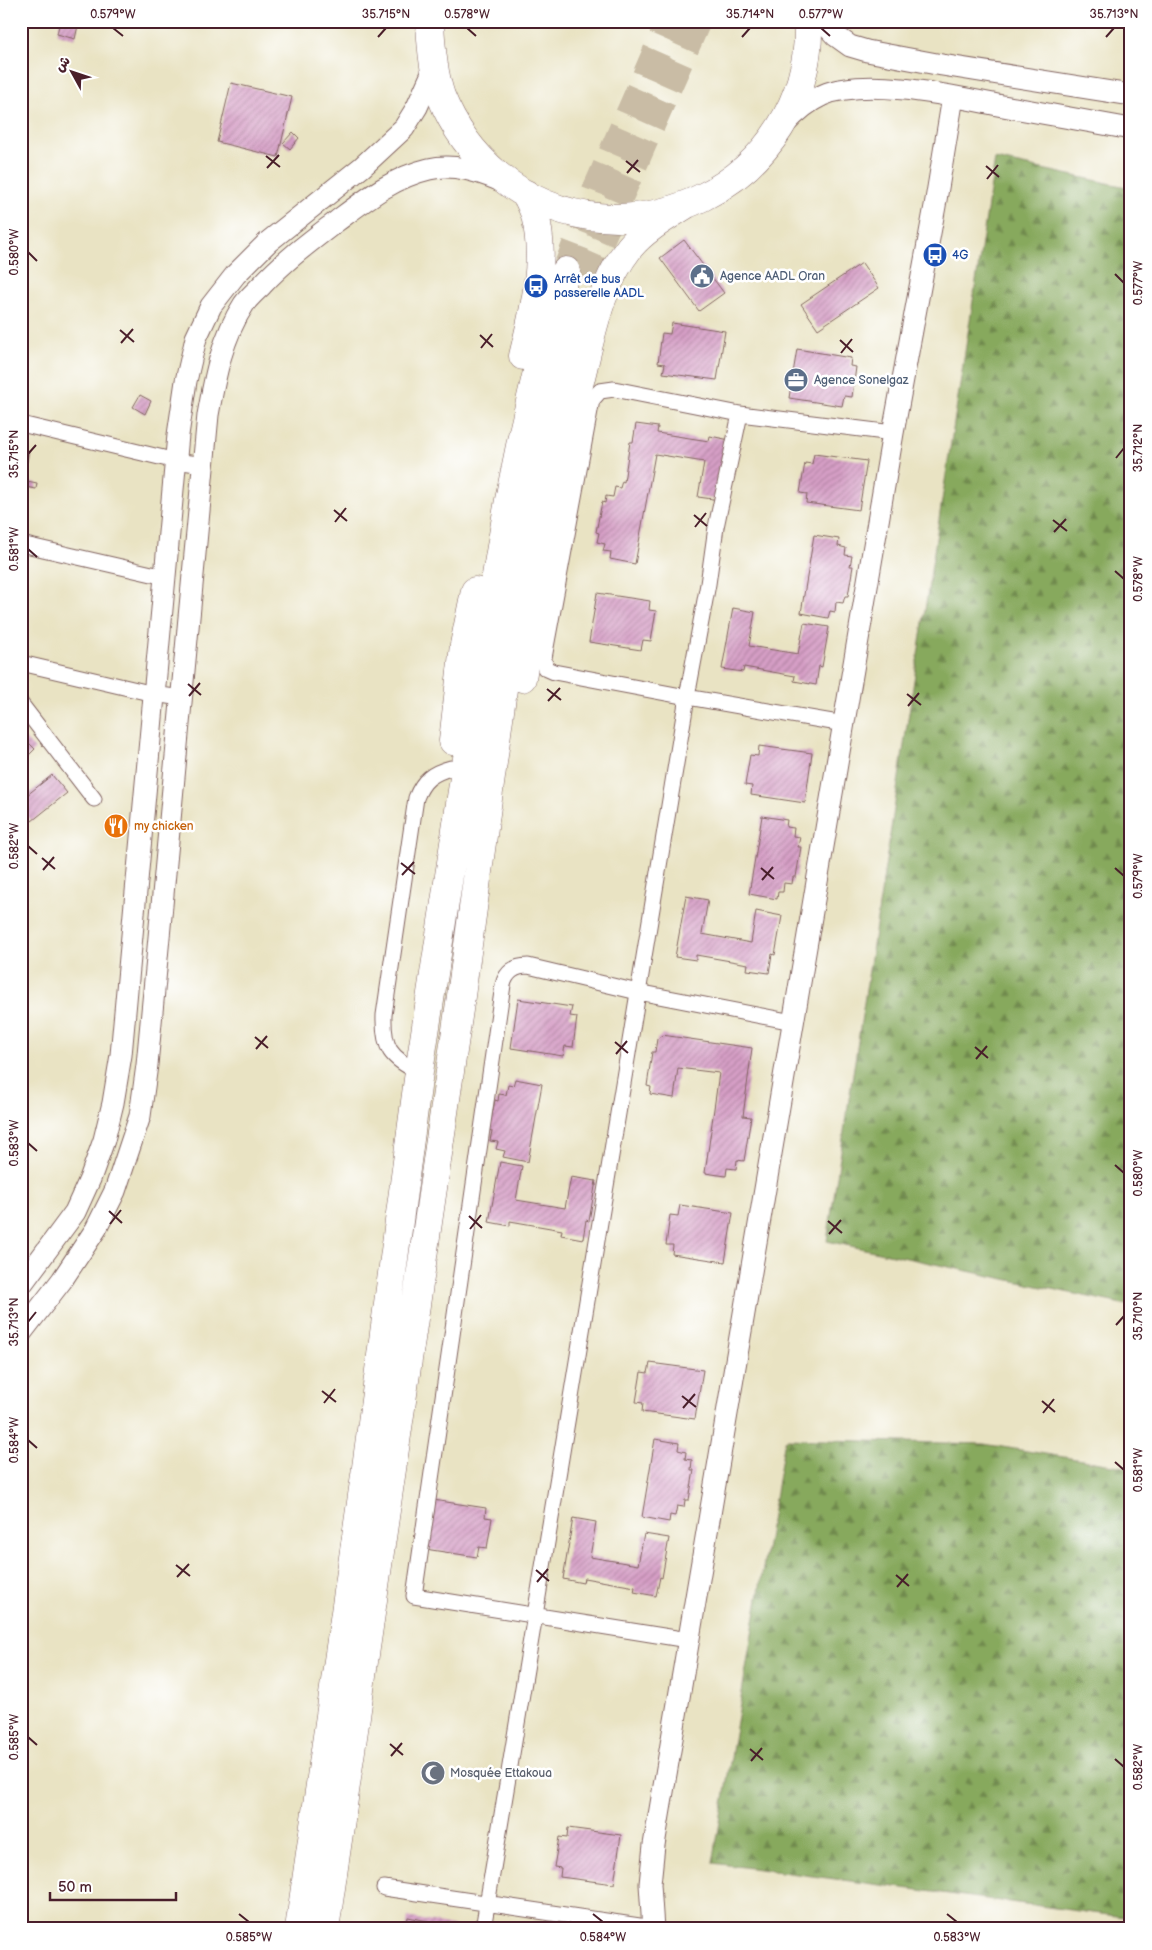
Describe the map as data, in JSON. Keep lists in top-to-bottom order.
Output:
{
  "places": {
    "bus stop": ["4G", "Arrêt de bus passerelle AADL"],
    "public building": ["Agence AADL Oran"],
    "office": ["Agence Sonelgaz"],
    "restaurant": ["my chicken"],
    "mosque": ["Mosquée Ettakoua"]
  },
  "scale_bar": "50 m",
  "north": "top left",
  "coordinates": [
    "0.579°W",
    "35.715°N",
    "0.578°W",
    "35.714°N",
    "0.577°W",
    "35.713°N",
    "0.580°W",
    "35.712°N",
    "0.581°W",
    "0.582°W",
    "0.583°W",
    "35.710°N",
    "0.584°W",
    "0.585°W"
  ]
}
